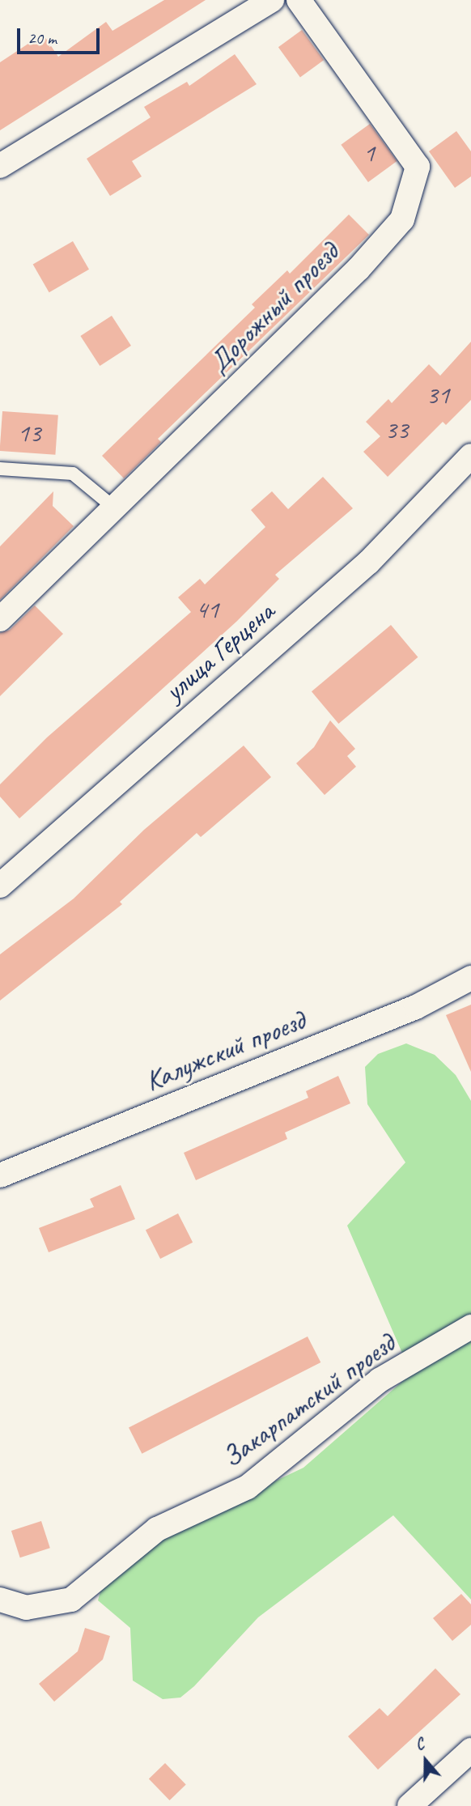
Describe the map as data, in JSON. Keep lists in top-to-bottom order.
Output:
{
  "streets": {
    "street": [
      "Дорожный проезд",
      "улица Герцена",
      "Калужский проезд",
      "Закарпатский проезд"
    ]
  },
  "house_numbers": [
    "1",
    "31",
    "33",
    "13",
    "41"
  ],
  "scale_bar": "20 m",
  "north": "top"
}
